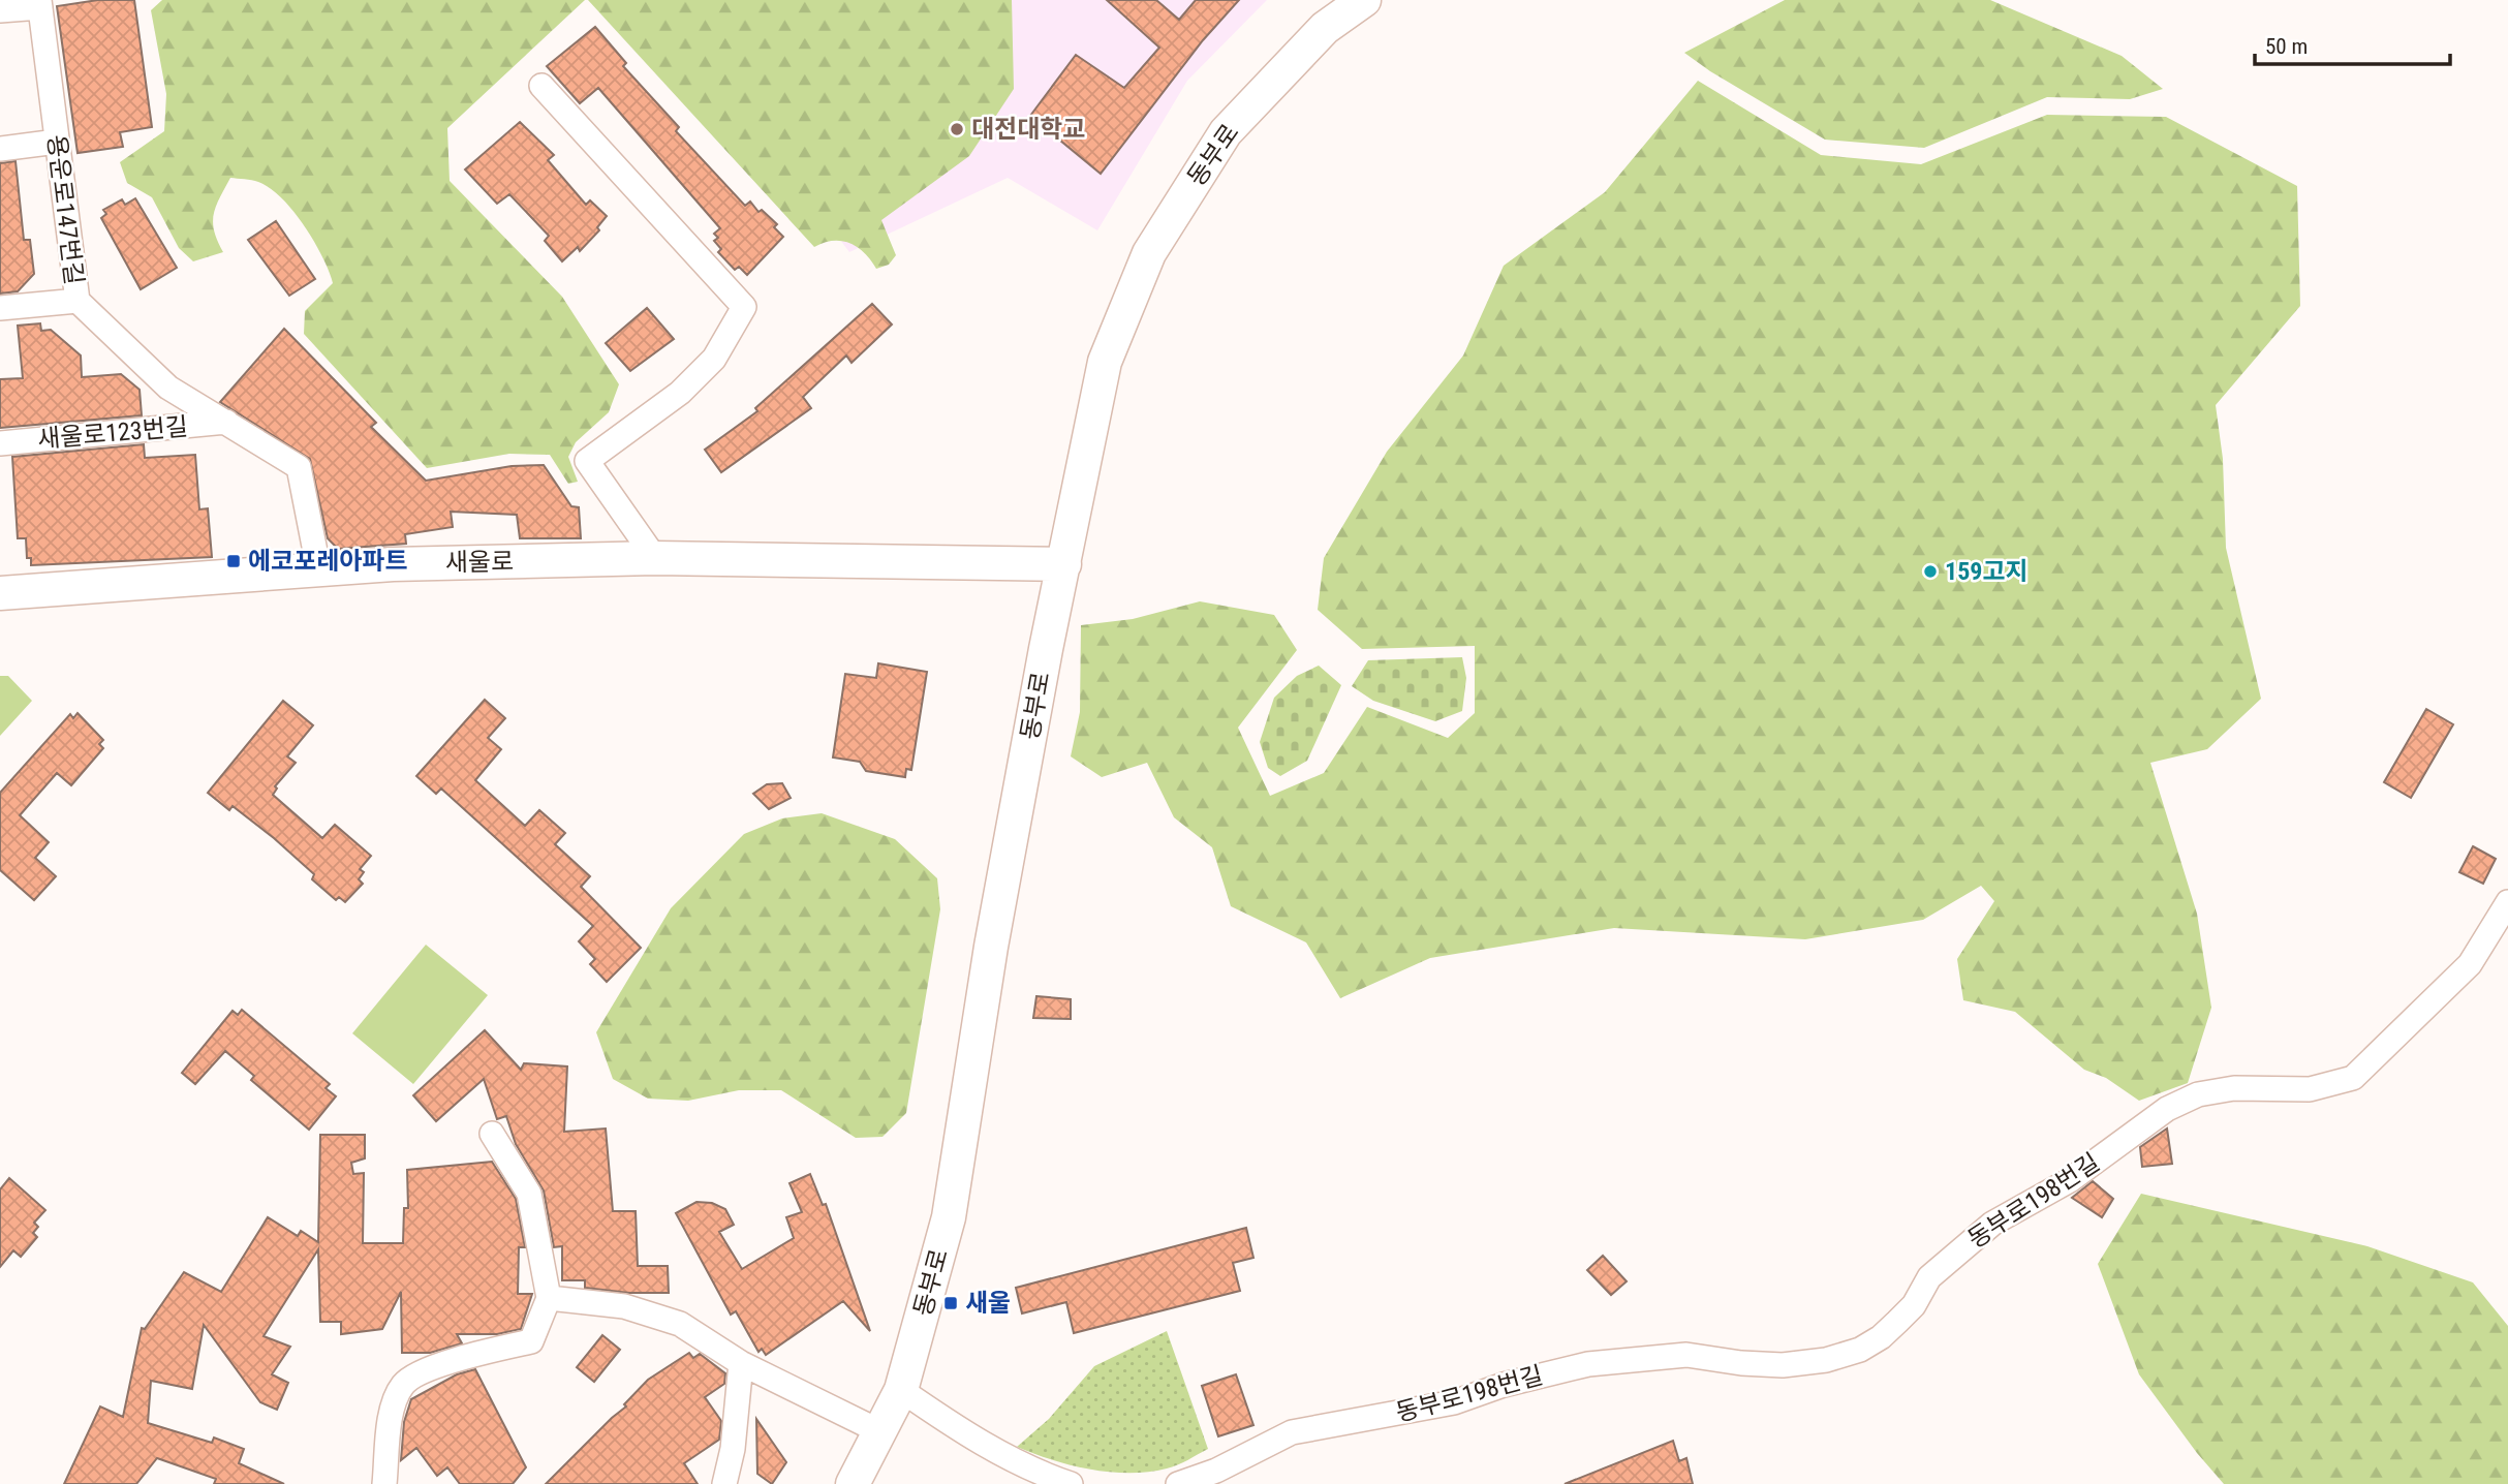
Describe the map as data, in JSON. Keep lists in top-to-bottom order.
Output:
{
  "streets": {
    "main road": ["동부로", "새울로"],
    "street": ["용운로147번길", "새울로123번길", "동부로198번길"]
  },
  "crossings": [
    ["동부로", "새울로"],
    ["용운로147번길", "새울로123번길"],
    ["용운로147번길", "새울로"]
  ],
  "places": {
    "other": ["대전대학교", "159고지"],
    "transit": ["에코포레아파트", "새울"]
  },
  "scale_bar": "50 m"
}
